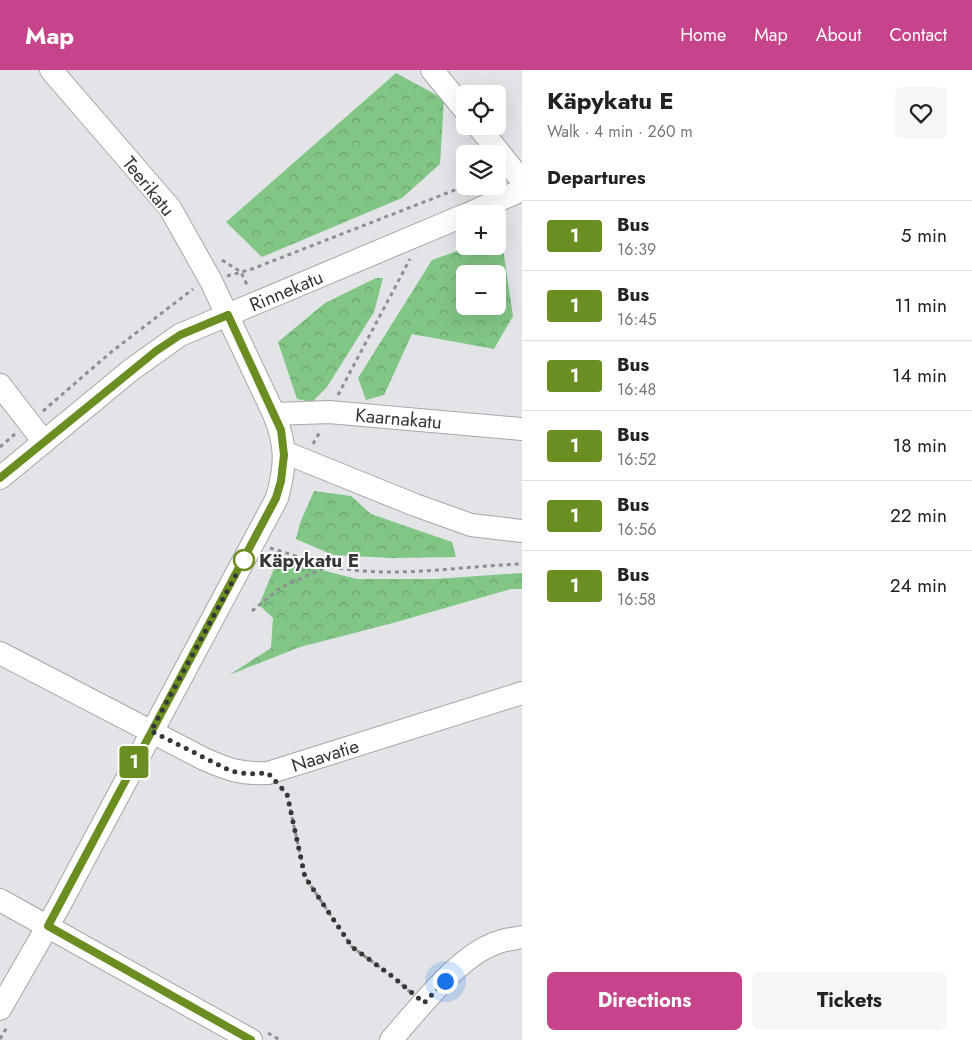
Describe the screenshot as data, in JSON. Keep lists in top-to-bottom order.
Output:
{
  "streets": {
    "street": [
      "Teerikatu",
      "Rinnekatu",
      "Kaarnakatu",
      "Naavatie"
    ]
  },
  "crossings": [
    ["Teerikatu", "Rinnekatu"],
    ["Teerikatu", "Kaarnakatu"],
    ["Teerikatu", "Naavatie"]
  ],
  "places": ["Käpykatu E"],
  "lines": ["bus line 1"],
  "page": {
    "header": "Map",
    "nav": [
      "Home",
      "Map",
      "About",
      "Contact"
    ],
    "on_map": "1",
    "heading": [
      ["Käpykatu E", "Walk · 4 min · 260 m"],
      "Departures"
    ],
    "map_buttons": ["+", "−"],
    "list": [
      {
        "mark": "1",
        "name": "Bus",
        "note": "16:39",
        "value": "5 min"
      },
      {
        "mark": "1",
        "name": "Bus",
        "note": "16:45",
        "value": "11 min"
      },
      {
        "mark": "1",
        "name": "Bus",
        "note": "16:48",
        "value": "14 min"
      },
      {
        "mark": "1",
        "name": "Bus",
        "note": "16:52",
        "value": "18 min"
      },
      {
        "mark": "1",
        "name": "Bus",
        "note": "16:56",
        "value": "22 min"
      },
      {
        "mark": "1",
        "name": "Bus",
        "note": "16:58",
        "value": "24 min"
      }
    ],
    "buttons": ["Directions", "Tickets"]
  }
}
